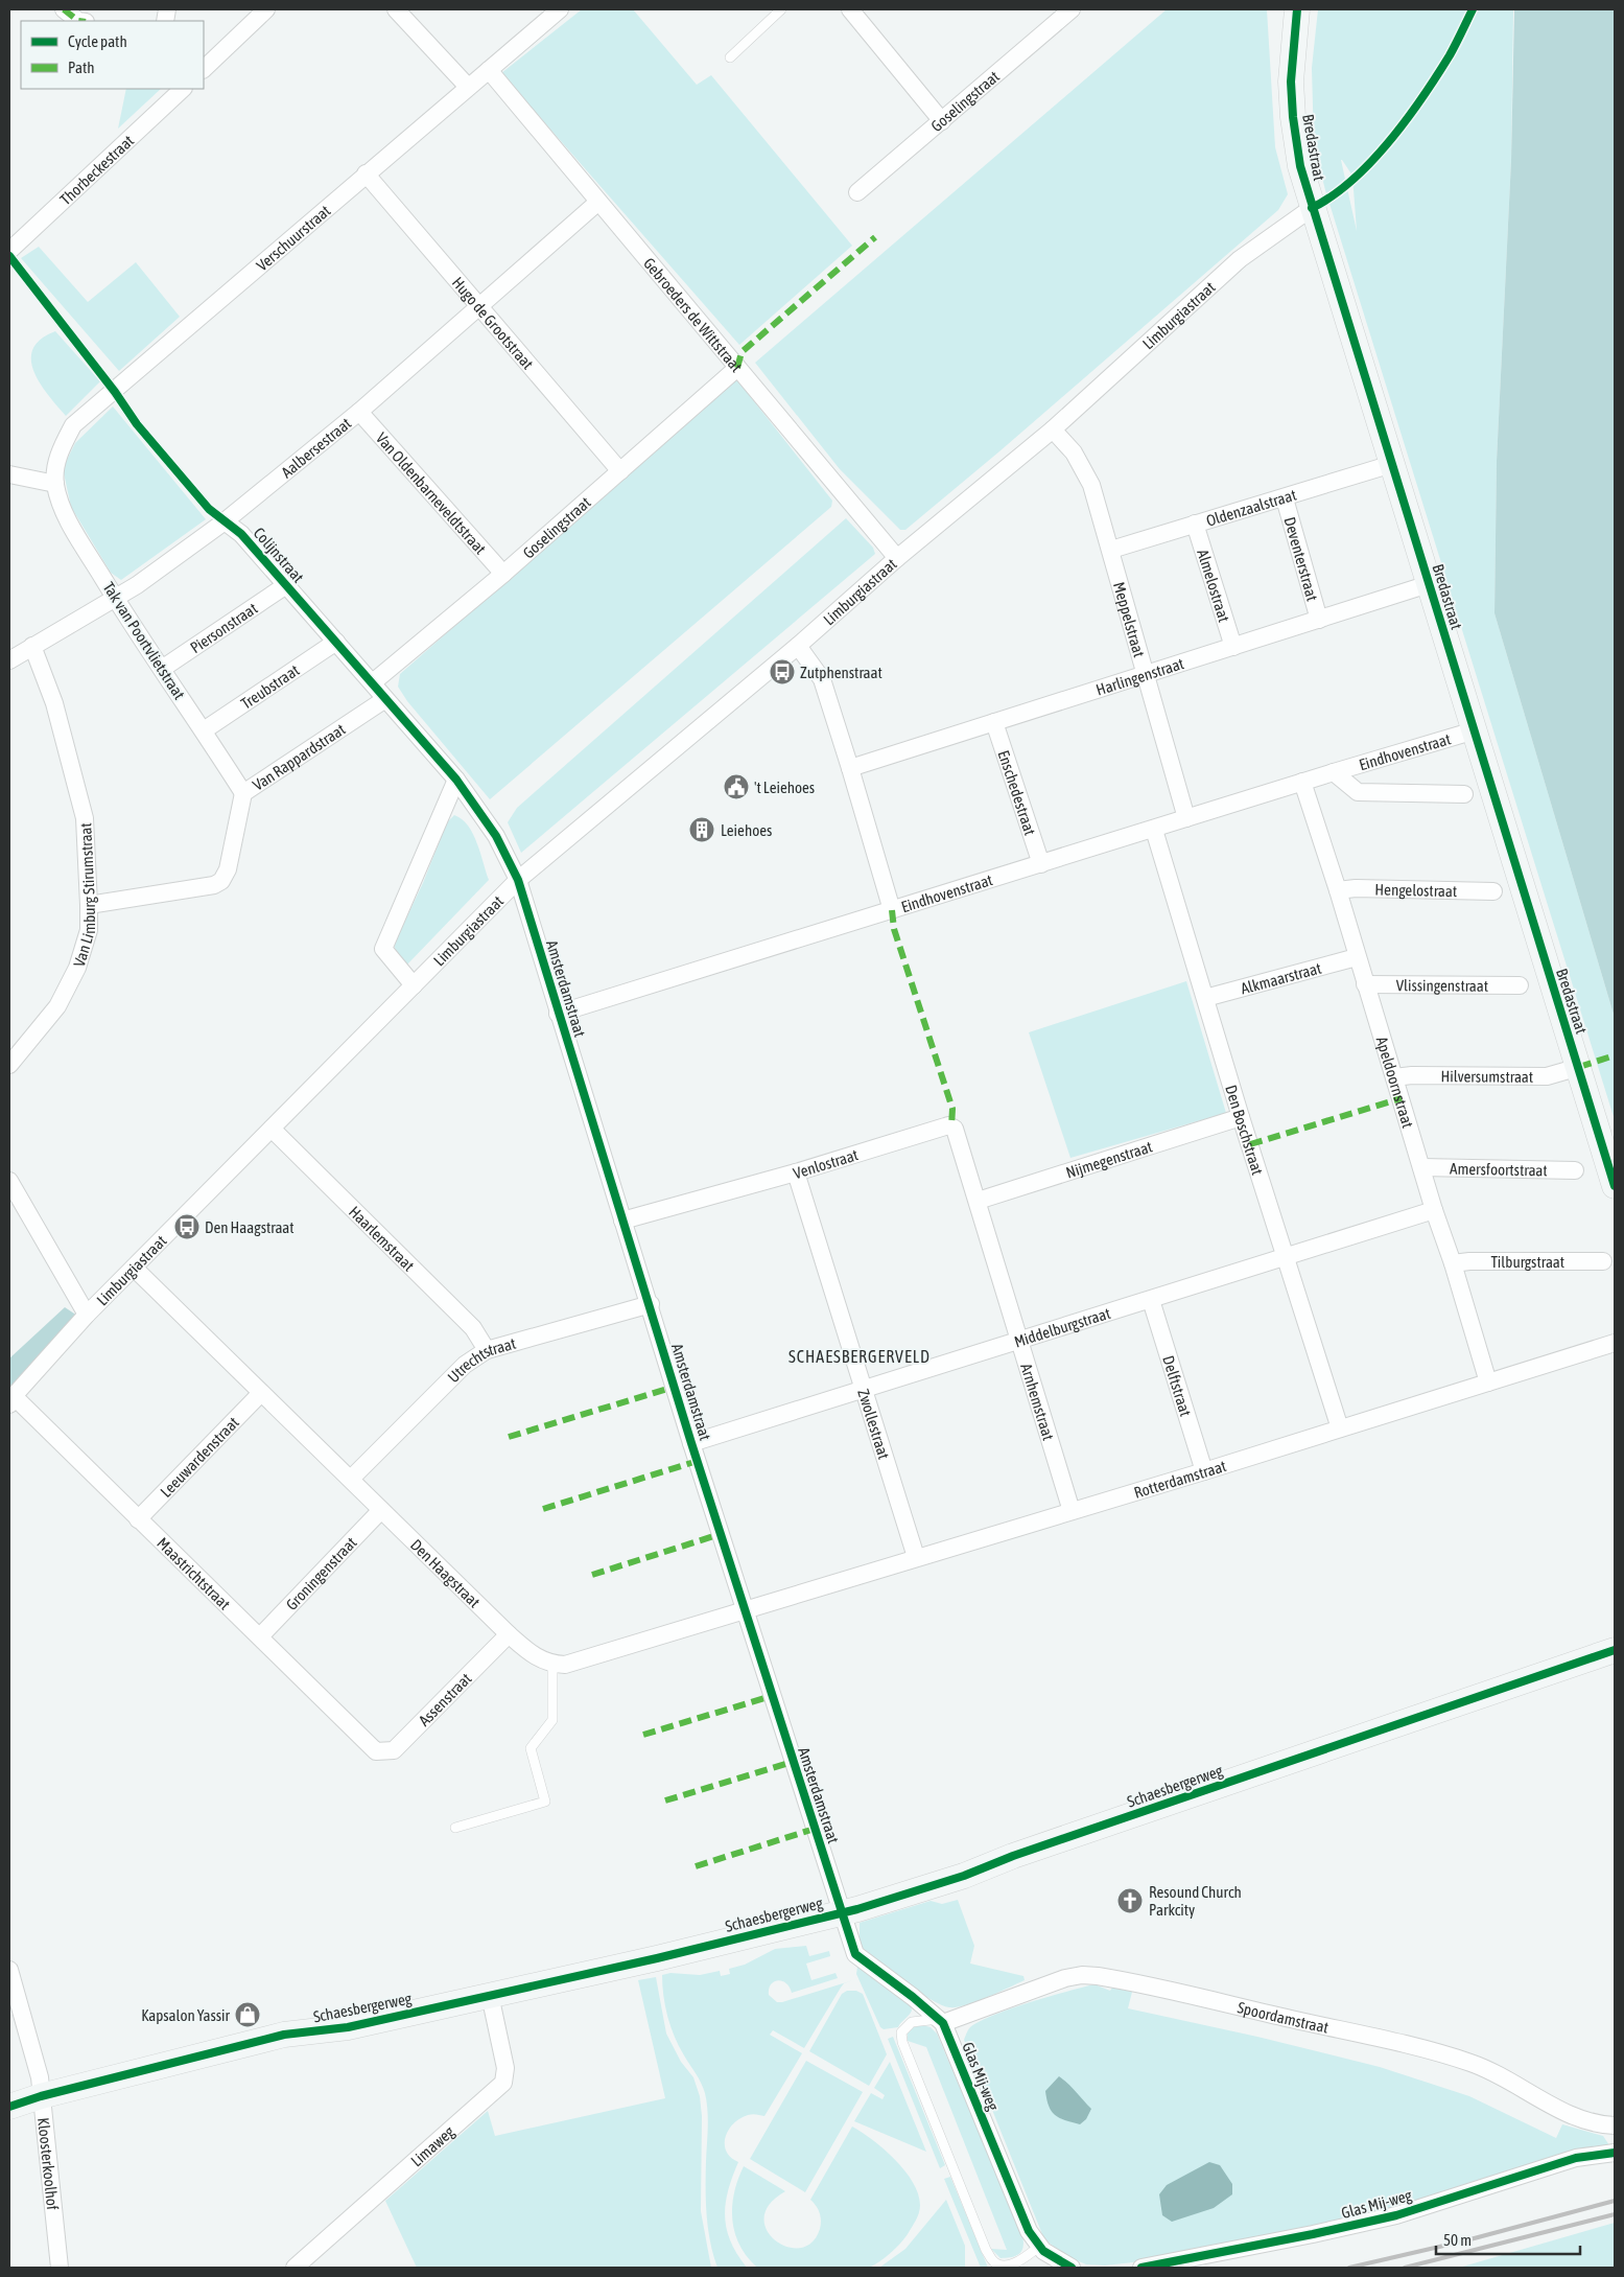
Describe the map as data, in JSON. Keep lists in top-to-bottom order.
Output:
{
  "streets": {
    "street": [
      "Goselingstraat",
      "Bredastraat",
      "Thorbeckestraat",
      "Verschuurstraat",
      "Gebroeders de Wittstraat",
      "Limburgiastraat",
      "Hugo de Grootstraat",
      "Aalbersestraat",
      "Van Oldenbarneveldtstraat",
      "Oldenzaalstraat",
      "Colijnstraat",
      "Deventerstraat",
      "Almelostraat",
      "Meppelstraat",
      "Piersonstraat",
      "Tak van Poortvlietstraat",
      "Harlingenstraat",
      "Treubstraat",
      "Eindhovenstraat",
      "Van Rappardstraat",
      "Enschedestraat",
      "Hengelostraat",
      "Van Limburg Stirumstraat",
      "Alkmaarstraat",
      "Vlissingenstraat",
      "Amsterdamstraat",
      "Hilversumstraat",
      "Apeldoornstraat",
      "Den Boschstraat",
      "Nijmegenstraat",
      "Venlostraat",
      "Amersfoortstraat",
      "Haarlemstraat",
      "Tilburgstraat",
      "Middelburgstraat",
      "Utrechtstraat",
      "Delftstraat",
      "Arnhemstraat",
      "Zwollestraat",
      "Leeuwardenstraat",
      "Rotterdamstraat",
      "Den Haagstraat",
      "Maastrichtstraat",
      "Groningenstraat",
      "Assenstraat",
      "Schaesbergerweg",
      "Spoordamstraat",
      "Glas Mij-weg",
      "Limaweg",
      "Kloosterkoolhof"
    ]
  },
  "crossings": [
    ["Goselingstraat", "Gebroeders de Wittstraat"],
    ["Goselingstraat", "Hugo de Grootstraat"],
    ["Goselingstraat", "Van Oldenbarneveldtstraat"],
    ["Goselingstraat", "Colijnstraat"],
    ["Bredastraat", "Limburgiastraat"],
    ["Bredastraat", "Oldenzaalstraat"],
    ["Bredastraat", "Harlingenstraat"],
    ["Bredastraat", "Eindhovenstraat"],
    ["Bredastraat", "Hilversumstraat"],
    ["Verschuurstraat", "Gebroeders de Wittstraat"],
    ["Verschuurstraat", "Hugo de Grootstraat"],
    ["Verschuurstraat", "Tak van Poortvlietstraat"],
    ["Gebroeders de Wittstraat", "Limburgiastraat"],
    ["Gebroeders de Wittstraat", "Aalbersestraat"],
    ["Limburgiastraat", "Colijnstraat"],
    ["Limburgiastraat", "Meppelstraat"],
    ["Limburgiastraat", "Amsterdamstraat"],
    ["Limburgiastraat", "Haarlemstraat"],
    ["Limburgiastraat", "Den Haagstraat"],
    ["Limburgiastraat", "Maastrichtstraat"],
    ["Hugo de Grootstraat", "Aalbersestraat"],
    ["Aalbersestraat", "Van Oldenbarneveldtstraat"],
    ["Aalbersestraat", "Colijnstraat"],
    ["Aalbersestraat", "Tak van Poortvlietstraat"],
    ["Aalbersestraat", "Van Limburg Stirumstraat"],
    ["Oldenzaalstraat", "Deventerstraat"],
    ["Oldenzaalstraat", "Almelostraat"],
    ["Oldenzaalstraat", "Meppelstraat"],
    ["Colijnstraat", "Piersonstraat"],
    ["Colijnstraat", "Treubstraat"],
    ["Colijnstraat", "Van Rappardstraat"],
    ["Colijnstraat", "Amsterdamstraat"],
    ["Deventerstraat", "Harlingenstraat"],
    ["Almelostraat", "Harlingenstraat"],
    ["Meppelstraat", "Harlingenstraat"],
    ["Meppelstraat", "Eindhovenstraat"],
    ["Piersonstraat", "Tak van Poortvlietstraat"],
    ["Tak van Poortvlietstraat", "Treubstraat"],
    ["Tak van Poortvlietstraat", "Van Rappardstraat"],
    ["Harlingenstraat", "Enschedestraat"],
    ["Eindhovenstraat", "Enschedestraat"],
    ["Eindhovenstraat", "Amsterdamstraat"],
    ["Eindhovenstraat", "Apeldoornstraat"],
    ["Eindhovenstraat", "Den Boschstraat"],
    ["Van Rappardstraat", "Van Limburg Stirumstraat"],
    ["Hengelostraat", "Apeldoornstraat"],
    ["Alkmaarstraat", "Apeldoornstraat"],
    ["Alkmaarstraat", "Den Boschstraat"],
    ["Vlissingenstraat", "Apeldoornstraat"],
    ["Amsterdamstraat", "Venlostraat"],
    ["Amsterdamstraat", "Middelburgstraat"],
    ["Amsterdamstraat", "Utrechtstraat"],
    ["Amsterdamstraat", "Rotterdamstraat"],
    ["Amsterdamstraat", "Schaesbergerweg"],
    ["Amsterdamstraat", "Glas Mij-weg"],
    ["Hilversumstraat", "Apeldoornstraat"],
    ["Apeldoornstraat", "Amersfoortstraat"],
    ["Apeldoornstraat", "Tilburgstraat"],
    ["Apeldoornstraat", "Middelburgstraat"],
    ["Apeldoornstraat", "Rotterdamstraat"],
    ["Den Boschstraat", "Nijmegenstraat"],
    ["Den Boschstraat", "Middelburgstraat"],
    ["Den Boschstraat", "Rotterdamstraat"],
    ["Nijmegenstraat", "Venlostraat"],
    ["Nijmegenstraat", "Arnhemstraat"],
    ["Venlostraat", "Arnhemstraat"],
    ["Venlostraat", "Zwollestraat"],
    ["Haarlemstraat", "Utrechtstraat"],
    ["Middelburgstraat", "Delftstraat"],
    ["Middelburgstraat", "Arnhemstraat"],
    ["Middelburgstraat", "Zwollestraat"],
    ["Utrechtstraat", "Den Haagstraat"],
    ["Delftstraat", "Rotterdamstraat"],
    ["Arnhemstraat", "Rotterdamstraat"],
    ["Zwollestraat", "Rotterdamstraat"],
    ["Leeuwardenstraat", "Den Haagstraat"],
    ["Leeuwardenstraat", "Maastrichtstraat"],
    ["Den Haagstraat", "Groningenstraat"],
    ["Den Haagstraat", "Assenstraat"],
    ["Maastrichtstraat", "Groningenstraat"],
    ["Maastrichtstraat", "Assenstraat"],
    ["Schaesbergerweg", "Glas Mij-weg"],
    ["Schaesbergerweg", "Limaweg"],
    ["Schaesbergerweg", "Kloosterkoolhof"],
    ["Spoordamstraat", "Glas Mij-weg"]
  ],
  "districts": ["SCHAESBERGERVELD"],
  "places": {
    "bus stop": ["Zutphenstraat", "Den Haagstraat"],
    "public building": ["'t Leiehoes"],
    "building": ["Leiehoes"],
    "church": ["Resound Church Parkcity"],
    "shop": ["Kapsalon Yassir"]
  },
  "legend": ["Cycle path", "Path"],
  "scale_bar": "50 m"
}
